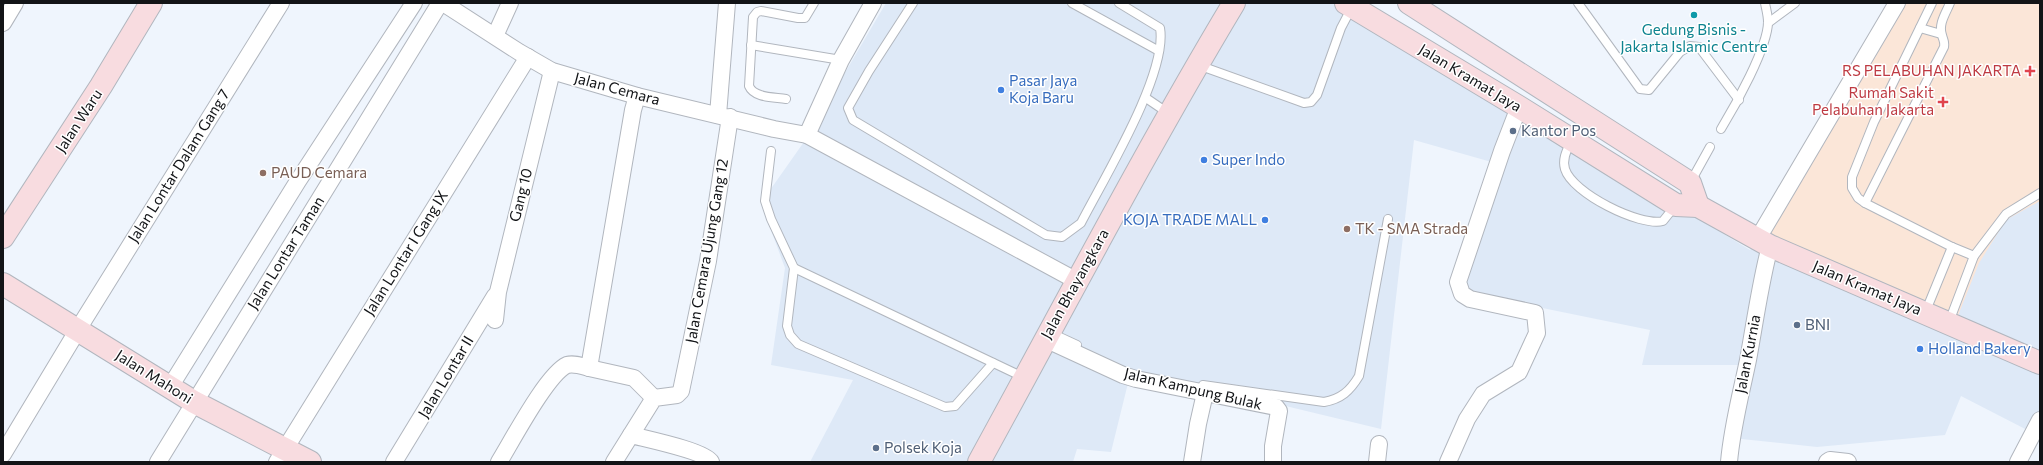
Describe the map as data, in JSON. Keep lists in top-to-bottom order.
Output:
{
  "streets": {
    "street": [
      "Jalan Kramat Jaya",
      "Jalan Cemara",
      "Jalan Waru",
      "Jalan Lontar Dalam Gang 7",
      "Gang 10",
      "Jalan Cemara Ujung Gang 12",
      "Jalan Lontar Taman",
      "Jalan Lontar I Gang IX",
      "Jalan Bhayangkara",
      "Jalan Kurnia",
      "Jalan Mahoni",
      "Jalan Lontar II",
      "Jalan Kampung Bulak"
    ]
  },
  "crossings": [
    ["Jalan Kramat Jaya", "Jalan Kurnia"],
    ["Jalan Cemara", "Gang 10"],
    ["Jalan Cemara", "Jalan Cemara Ujung Gang 12"],
    ["Jalan Cemara", "Jalan Lontar I Gang IX"],
    ["Jalan Cemara", "Jalan Bhayangkara"],
    ["Jalan Lontar Dalam Gang 7", "Jalan Mahoni"],
    ["Gang 10", "Jalan Lontar II"],
    ["Jalan Lontar Taman", "Jalan Mahoni"],
    ["Jalan Lontar I Gang IX", "Jalan Mahoni"],
    ["Jalan Bhayangkara", "Jalan Kampung Bulak"]
  ],
  "places": {
    "other": [
      "Gedung Bisnis - Jakarta Islamic Centre",
      "Pasar Jaya Koja Baru",
      "Kantor Pos",
      "Super Indo",
      "PAUD Cemara",
      "KOJA TRADE MALL",
      "TK - SMA Strada",
      "BNI",
      "Holland Bakery",
      "Polsek Koja"
    ],
    "health": ["RS PELABUHAN JAKARTA", "Rumah Sakit Pelabuhan Jakarta"]
  }
}
